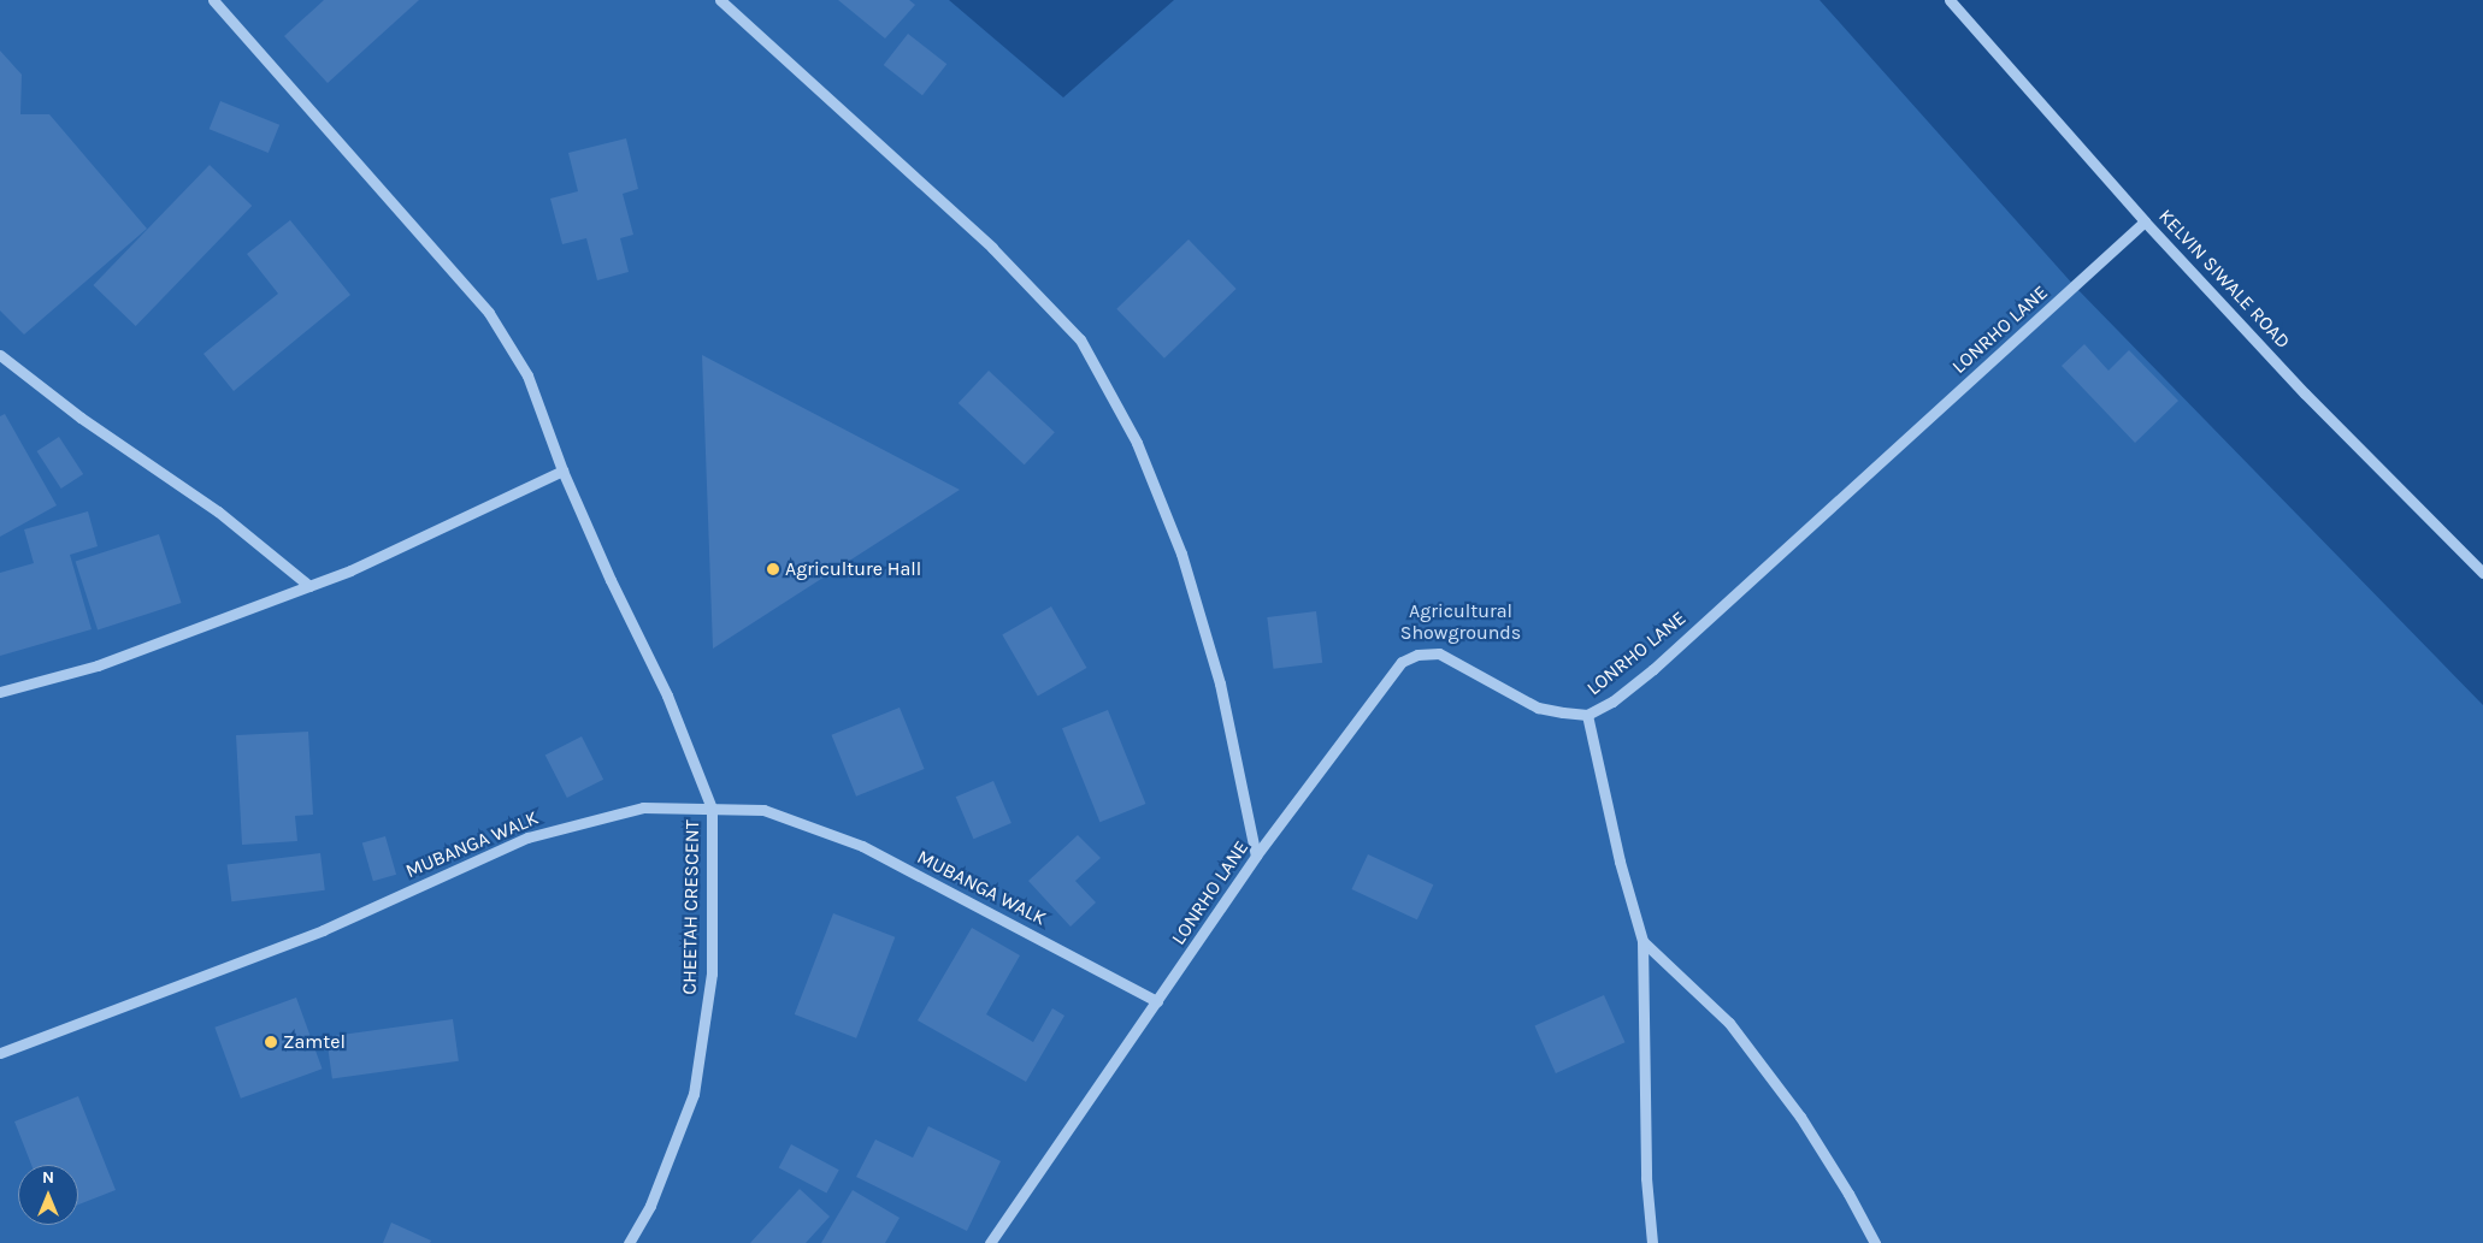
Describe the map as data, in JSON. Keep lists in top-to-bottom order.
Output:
{
  "streets": {
    "street": [
      "KELVIN SIWALE ROAD",
      "LONRHO LANE",
      "MUBANGA WALK",
      "CHEETAH CRESCENT"
    ]
  },
  "crossings": [
    ["KELVIN SIWALE ROAD", "LONRHO LANE"],
    ["LONRHO LANE", "MUBANGA WALK"],
    ["MUBANGA WALK", "CHEETAH CRESCENT"]
  ],
  "parks": ["Agricultural Showgrounds"],
  "places": ["Agriculture Hall", "Zamtel"],
  "north": "top"
}
